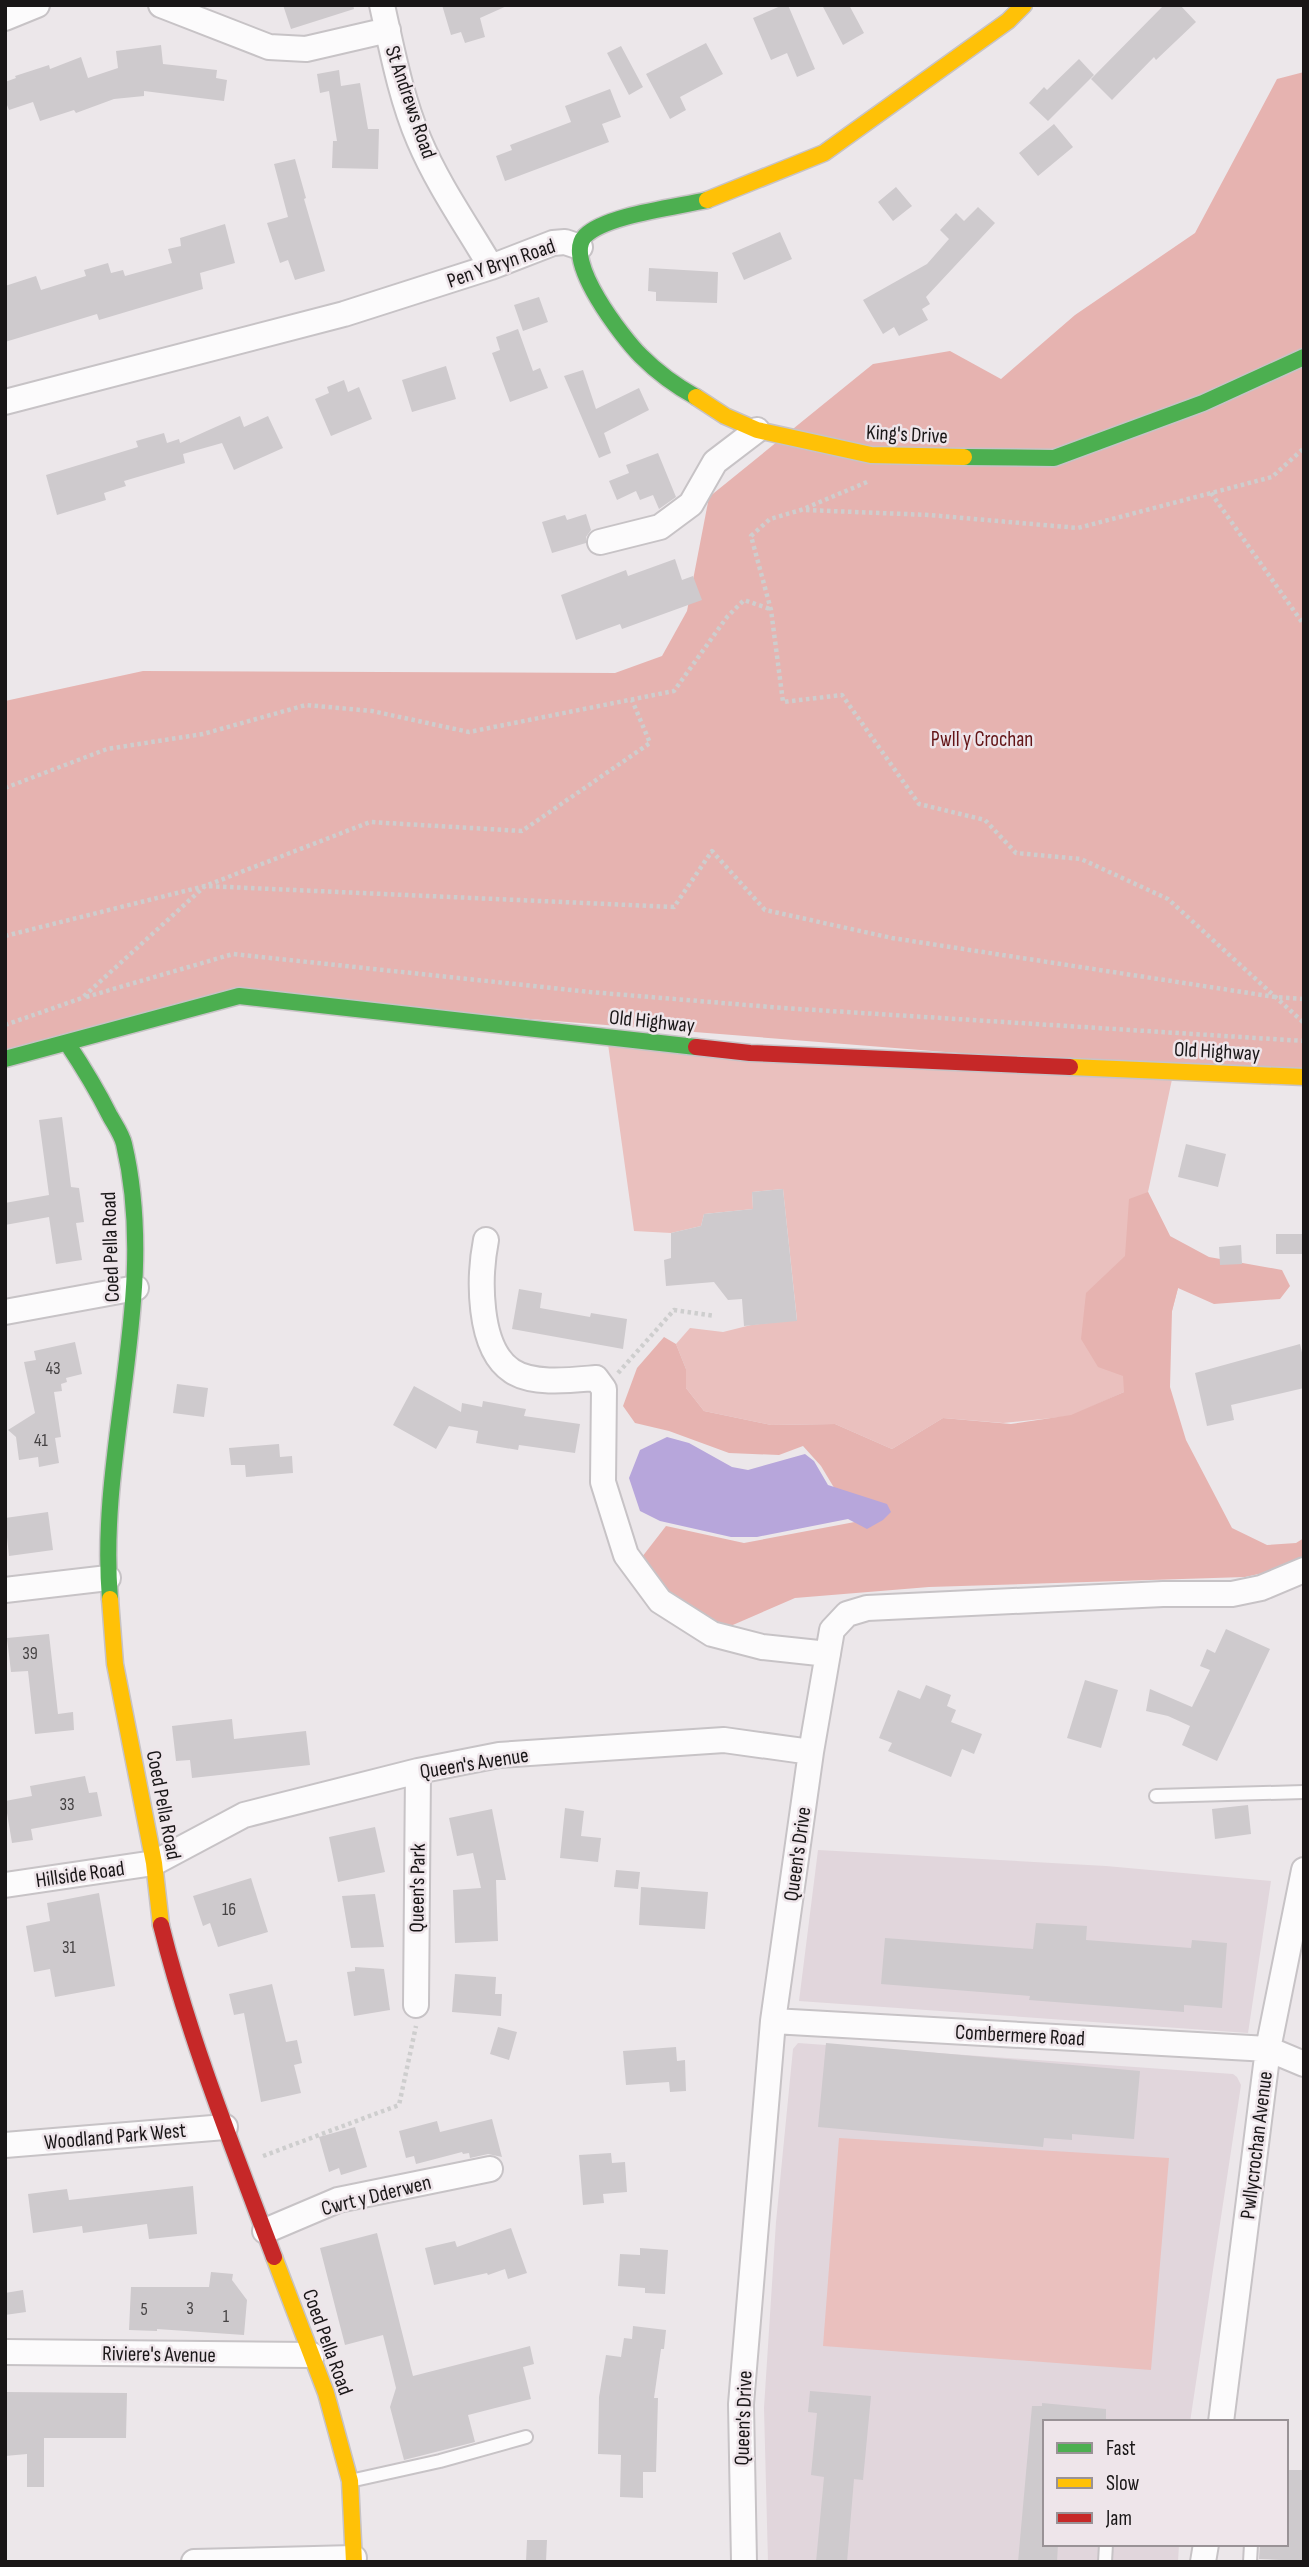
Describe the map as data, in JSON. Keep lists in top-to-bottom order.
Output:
{
  "streets": {
    "street": [
      "St Andrews Road",
      "Pen Y Bryn Road",
      "King's Drive",
      "Old Highway",
      "Coed Pella Road",
      "Queen's Avenue",
      "Queen's Drive",
      "Hillside Road",
      "Queen's Park",
      "Combermere Road",
      "Woodland Park West",
      "Pwllycrochan Avenue",
      "Cwrt y Dderwen",
      "Riviere's Avenue"
    ]
  },
  "crossings": [
    ["St Andrews Road", "Pen Y Bryn Road"],
    ["Pen Y Bryn Road", "King's Drive"],
    ["Old Highway", "Coed Pella Road"],
    ["Coed Pella Road", "Queen's Avenue"],
    ["Coed Pella Road", "Hillside Road"],
    ["Coed Pella Road", "Woodland Park West"],
    ["Coed Pella Road", "Cwrt y Dderwen"],
    ["Coed Pella Road", "Riviere's Avenue"],
    ["Queen's Avenue", "Queen's Drive"],
    ["Queen's Avenue", "Hillside Road"],
    ["Queen's Avenue", "Queen's Park"],
    ["Queen's Drive", "Combermere Road"],
    ["Combermere Road", "Pwllycrochan Avenue"]
  ],
  "parks": ["Pwll y Crochan"],
  "house_numbers": [
    "43",
    "41",
    "39",
    "33",
    "16",
    "31",
    "3",
    "5",
    "1"
  ],
  "legend": ["Fast", "Slow", "Jam"]
}
